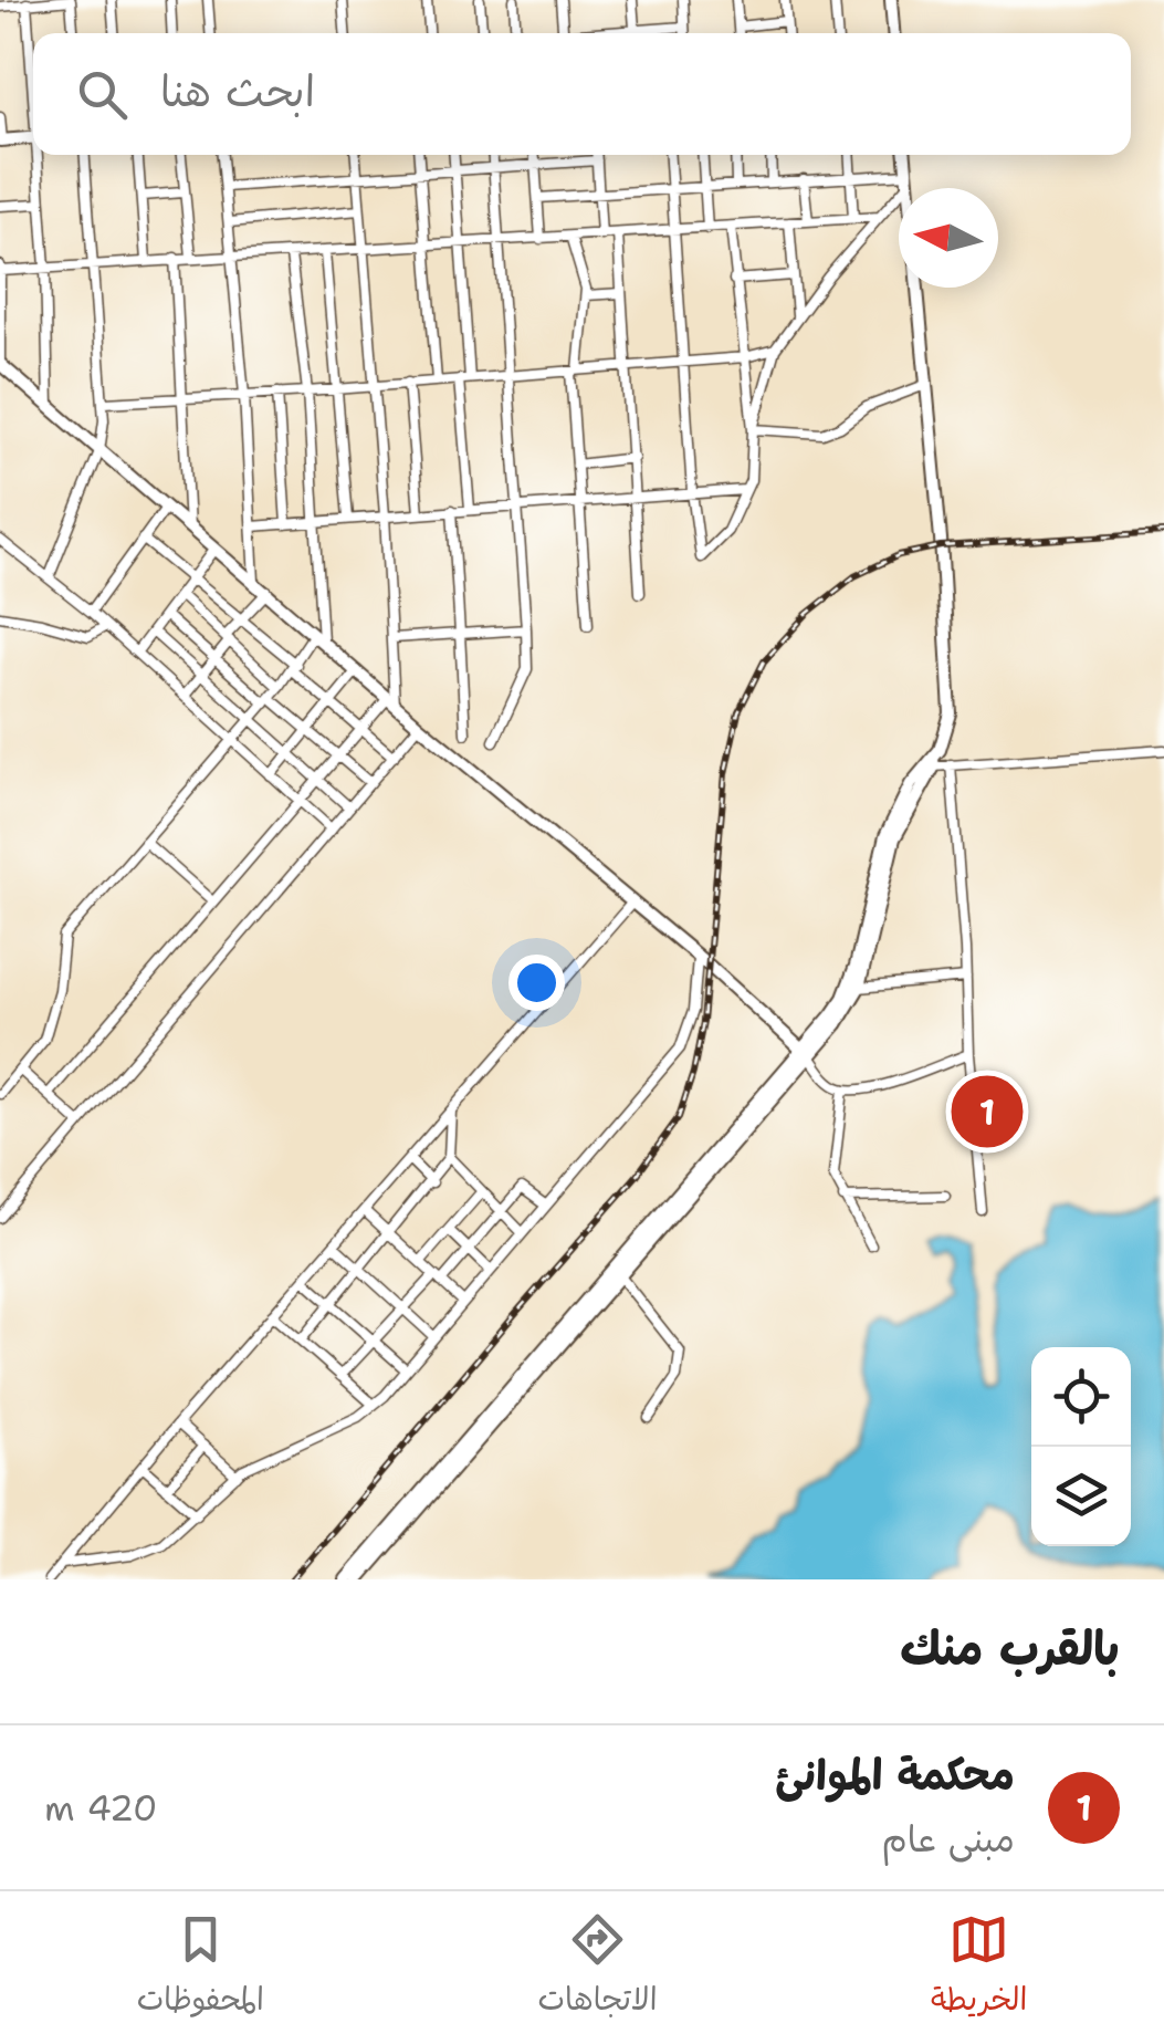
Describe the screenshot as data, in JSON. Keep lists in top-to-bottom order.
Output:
{
  "north": "left",
  "page": {
    "search": "ابحث هنا",
    "pins": "1",
    "heading": "بالقرب منك",
    "list": [
      {
        "mark": "1",
        "name": "محكمة الموانئ",
        "note": "مبنى عام",
        "value": "420 m"
      }
    ],
    "nav": ["الخريطة", "الاتجاهات", "المحفوظات"]
  }
}
